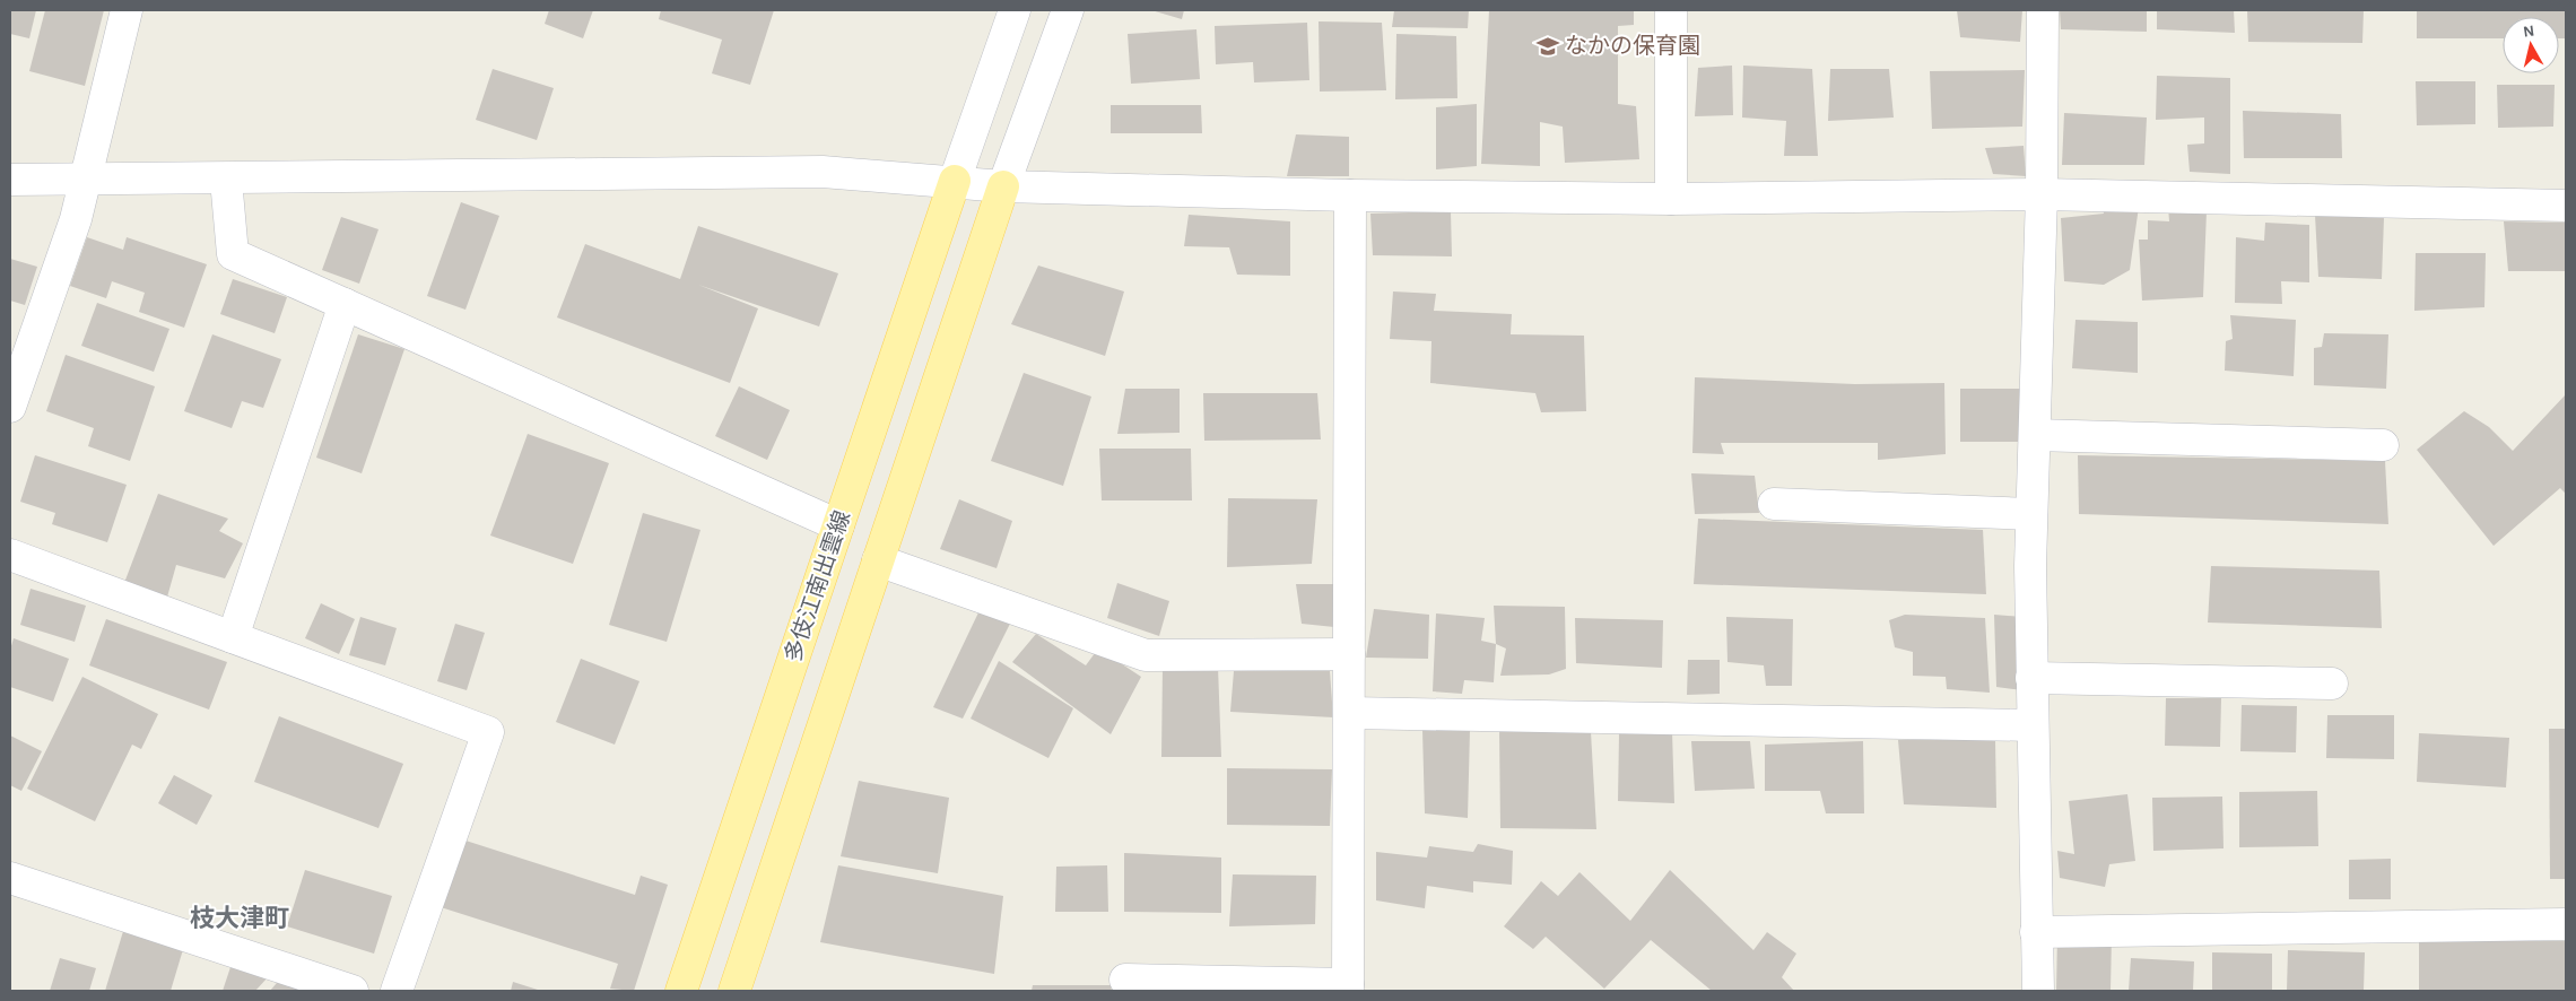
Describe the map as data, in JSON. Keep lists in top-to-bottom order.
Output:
{
  "streets": {
    "main road": ["多伎江南出雲線"]
  },
  "districts": ["枝大津町"],
  "places": {
    "school or university": ["なかの保育園"]
  },
  "north": "top"
}
